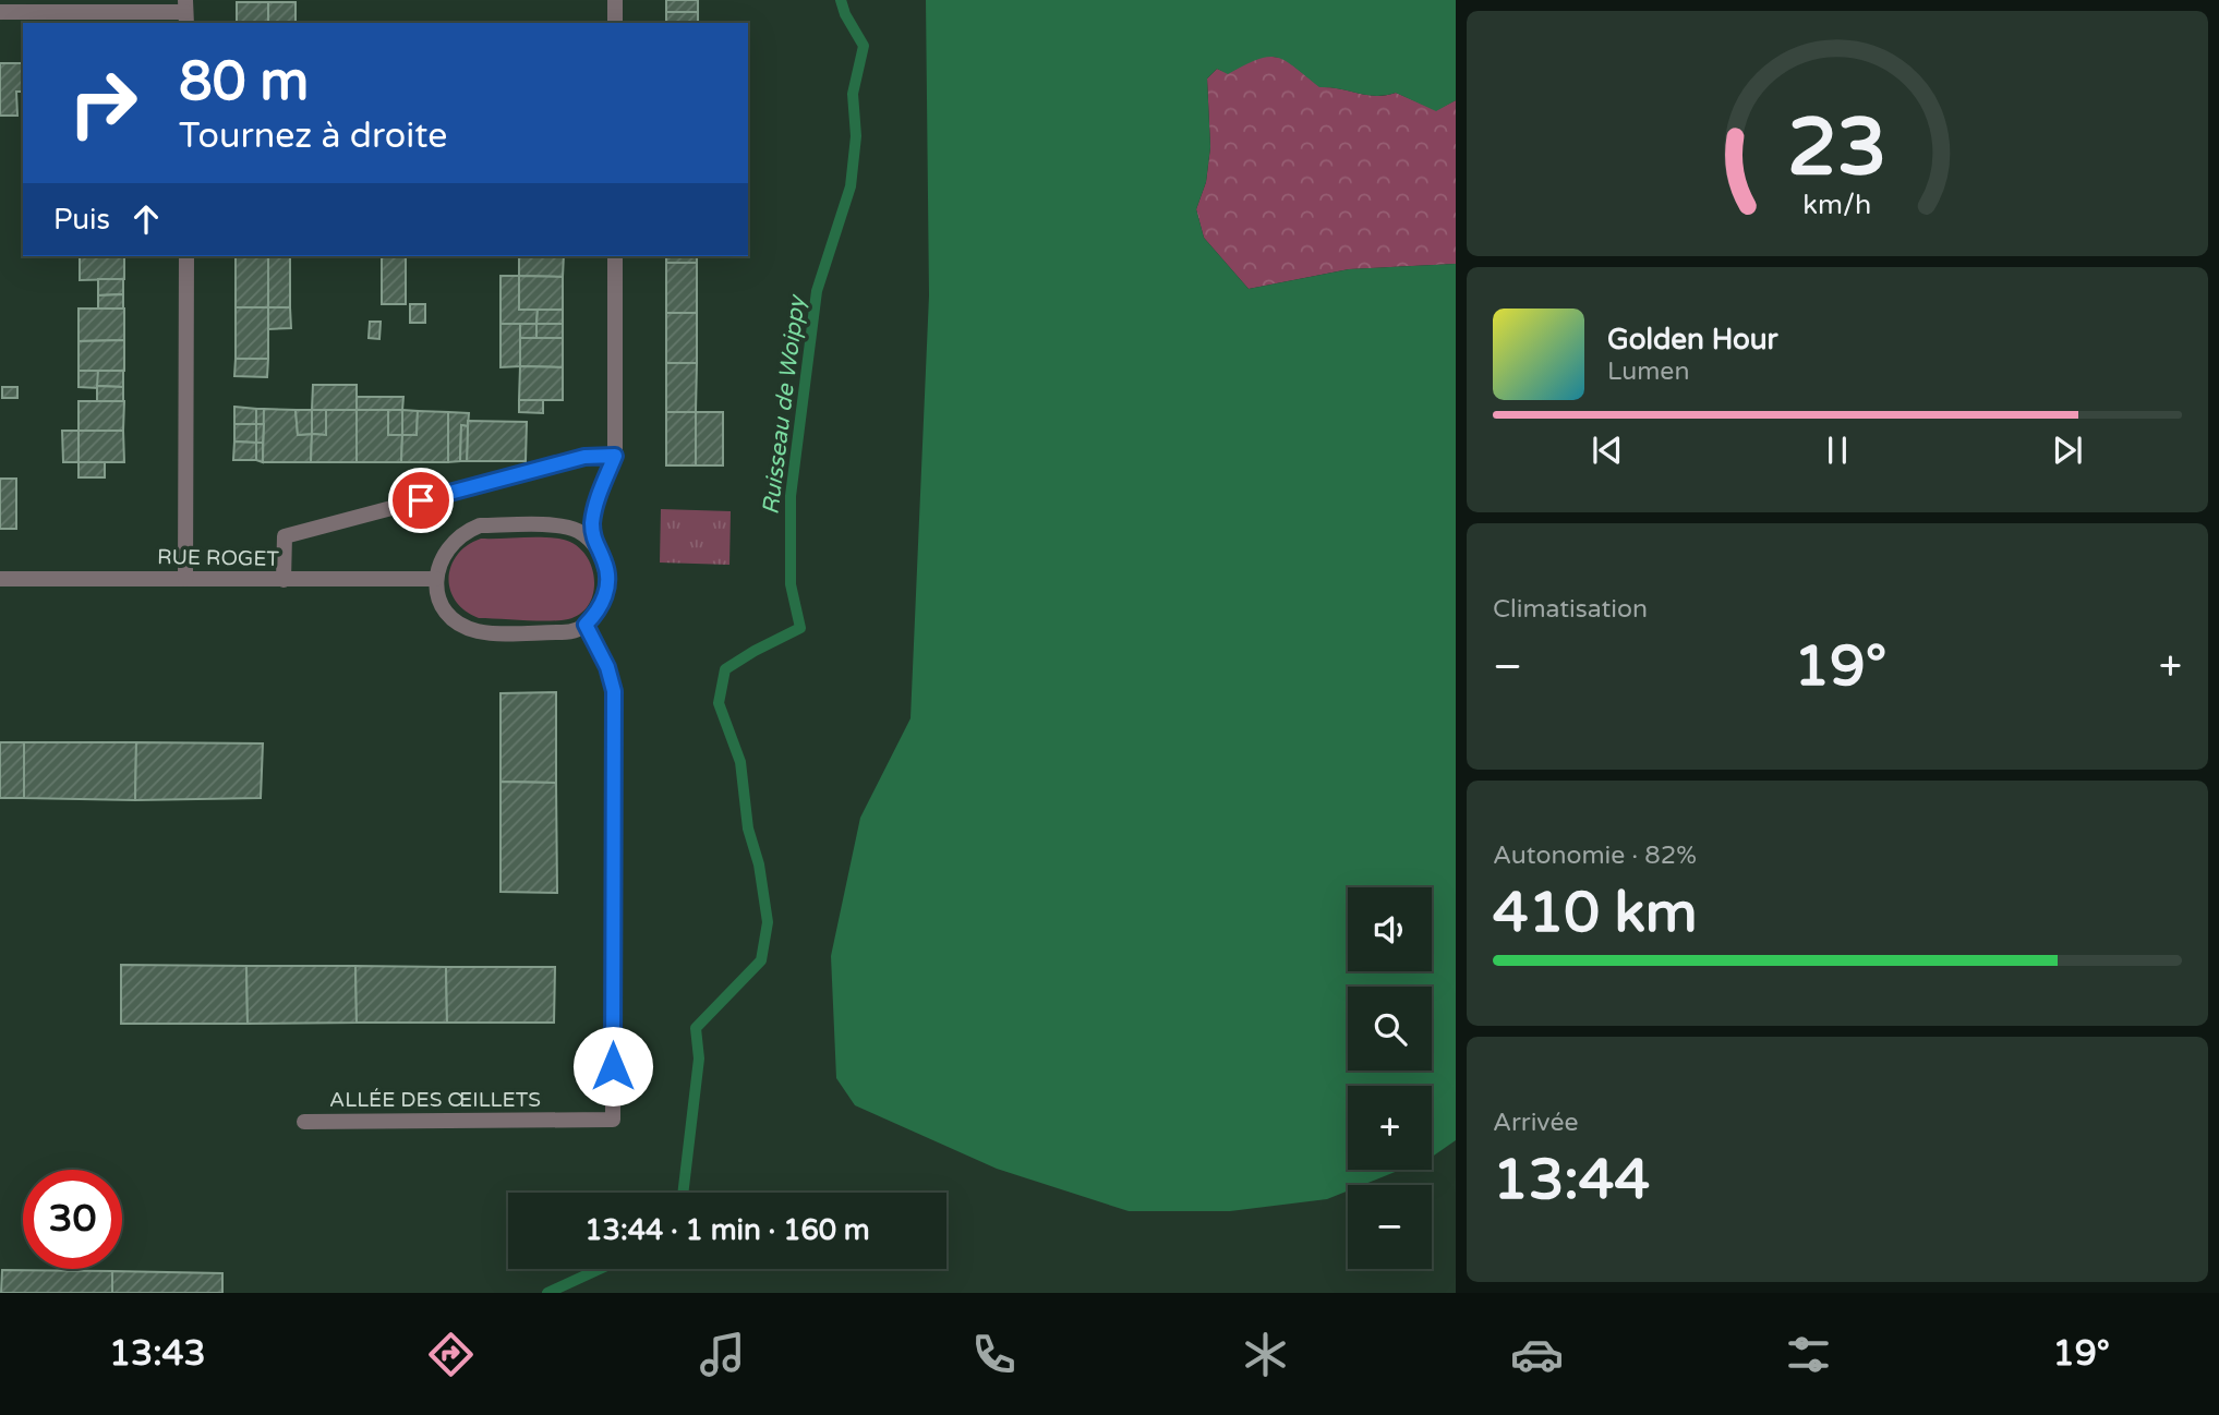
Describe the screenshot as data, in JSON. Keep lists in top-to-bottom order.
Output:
{
  "streets": {
    "street": ["RUE ROGET", "ALLÉE DES ŒILLETS"]
  },
  "crossings": [
    ["RUE ROGET", "ALLÉE DES ŒILLETS"]
  ],
  "water": ["Ruisseau de Woippy"],
  "page": {
    "turn": ["80 m", "Tournez à droite"],
    "then": "Puis",
    "song": ["Golden Hour", "Lumen"],
    "tile": [
      "Climatisation",
      ["Autonomie · 82%", "410 km"],
      ["Arrivée", "13:44"]
    ],
    "heat": ["−", "19°", "+"],
    "map_buttons": ["+", "−"],
    "limit": "30",
    "trip": "13:44 · 1 min · 160 m",
    "tabs": ["13:43", "19°"],
    "gauge": ["23", "km/h"]
  }
}
